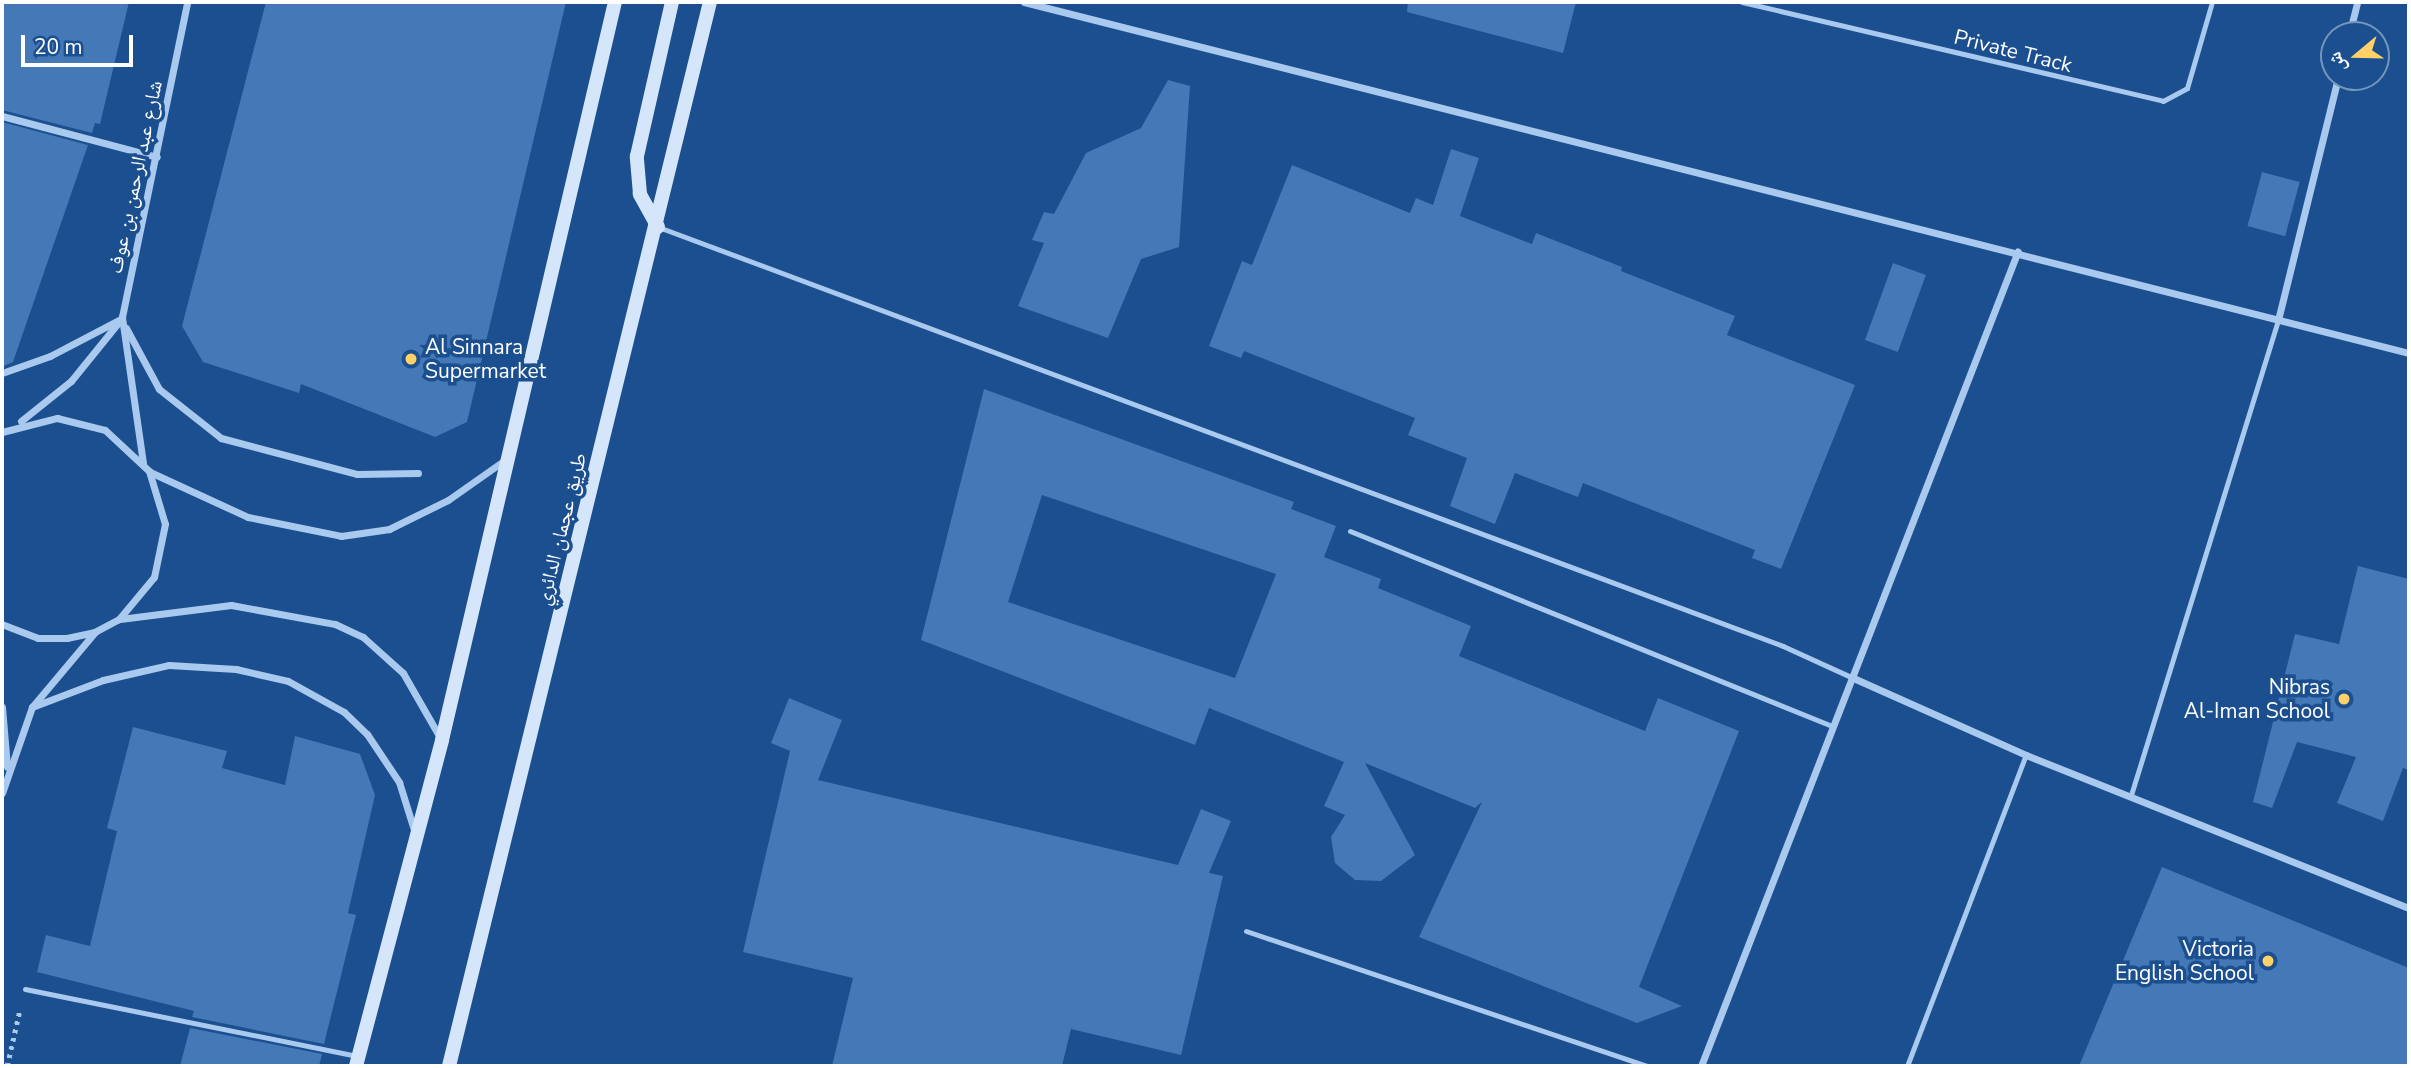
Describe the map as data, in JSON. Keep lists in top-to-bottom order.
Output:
{
  "streets": {
    "main road": ["طريق عجمان الدائري"],
    "street": ["شارع عبد الرحمن بن عوف"],
    "lane": ["Private Track"]
  },
  "places": ["Al Sinnara Supermarket", "Nibras Al-Iman School", "Victoria English School"],
  "scale_bar": "20 m",
  "north": "left"
}
